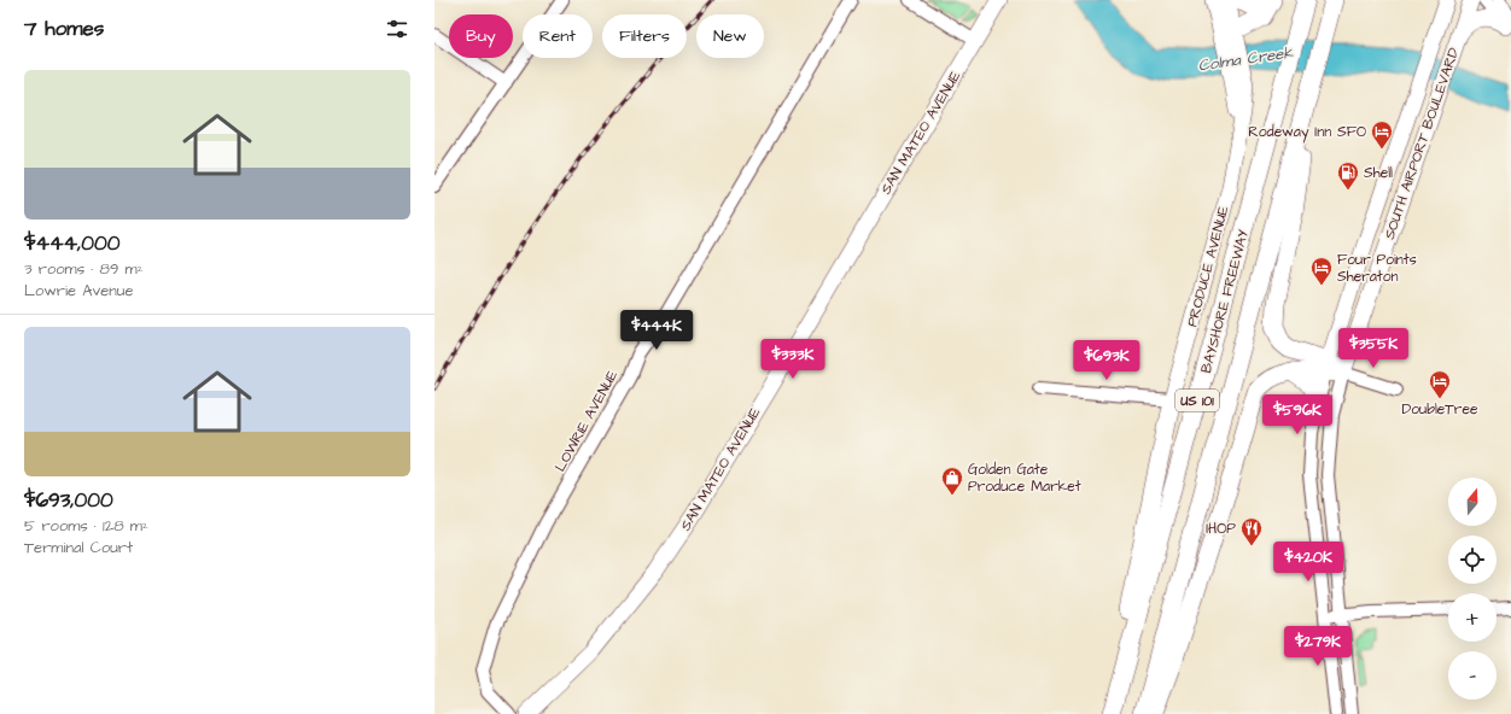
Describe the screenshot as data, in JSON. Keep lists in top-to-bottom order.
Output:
{
  "streets": {
    "highway": ["BAYSHORE FREEWAY", "US 101"],
    "main road": ["SAN MATEO AVENUE", "SOUTH AIRPORT BOULEVARD", "PRODUCE AVENUE"],
    "street": ["LOWRIE AVENUE"]
  },
  "water": ["Colma Creek"],
  "places": {
    "hotel": ["Rodeway Inn SFO", "Four Points Sheraton", "DoubleTree"],
    "fuel station": ["Shell"],
    "shop": ["Golden Gate Produce Market"],
    "restaurant": ["IHOP"]
  },
  "north": "top",
  "page": {
    "heading": "7 homes",
    "chip": [
      "Buy",
      "Rent",
      "Filters",
      "New"
    ],
    "list": [
      {
        "name": "$444,000",
        "note": "3 rooms · 89 m² · Lowrie Avenue"
      },
      {
        "name": "$693,000",
        "note": "5 rooms · 128 m² · Terminal Court"
      }
    ],
    "price": [
      "$444K",
      "$355K",
      "$333K",
      "$693K",
      "$596K",
      "$420K",
      "$279K"
    ],
    "map_buttons": ["+", "−"]
  }
}
